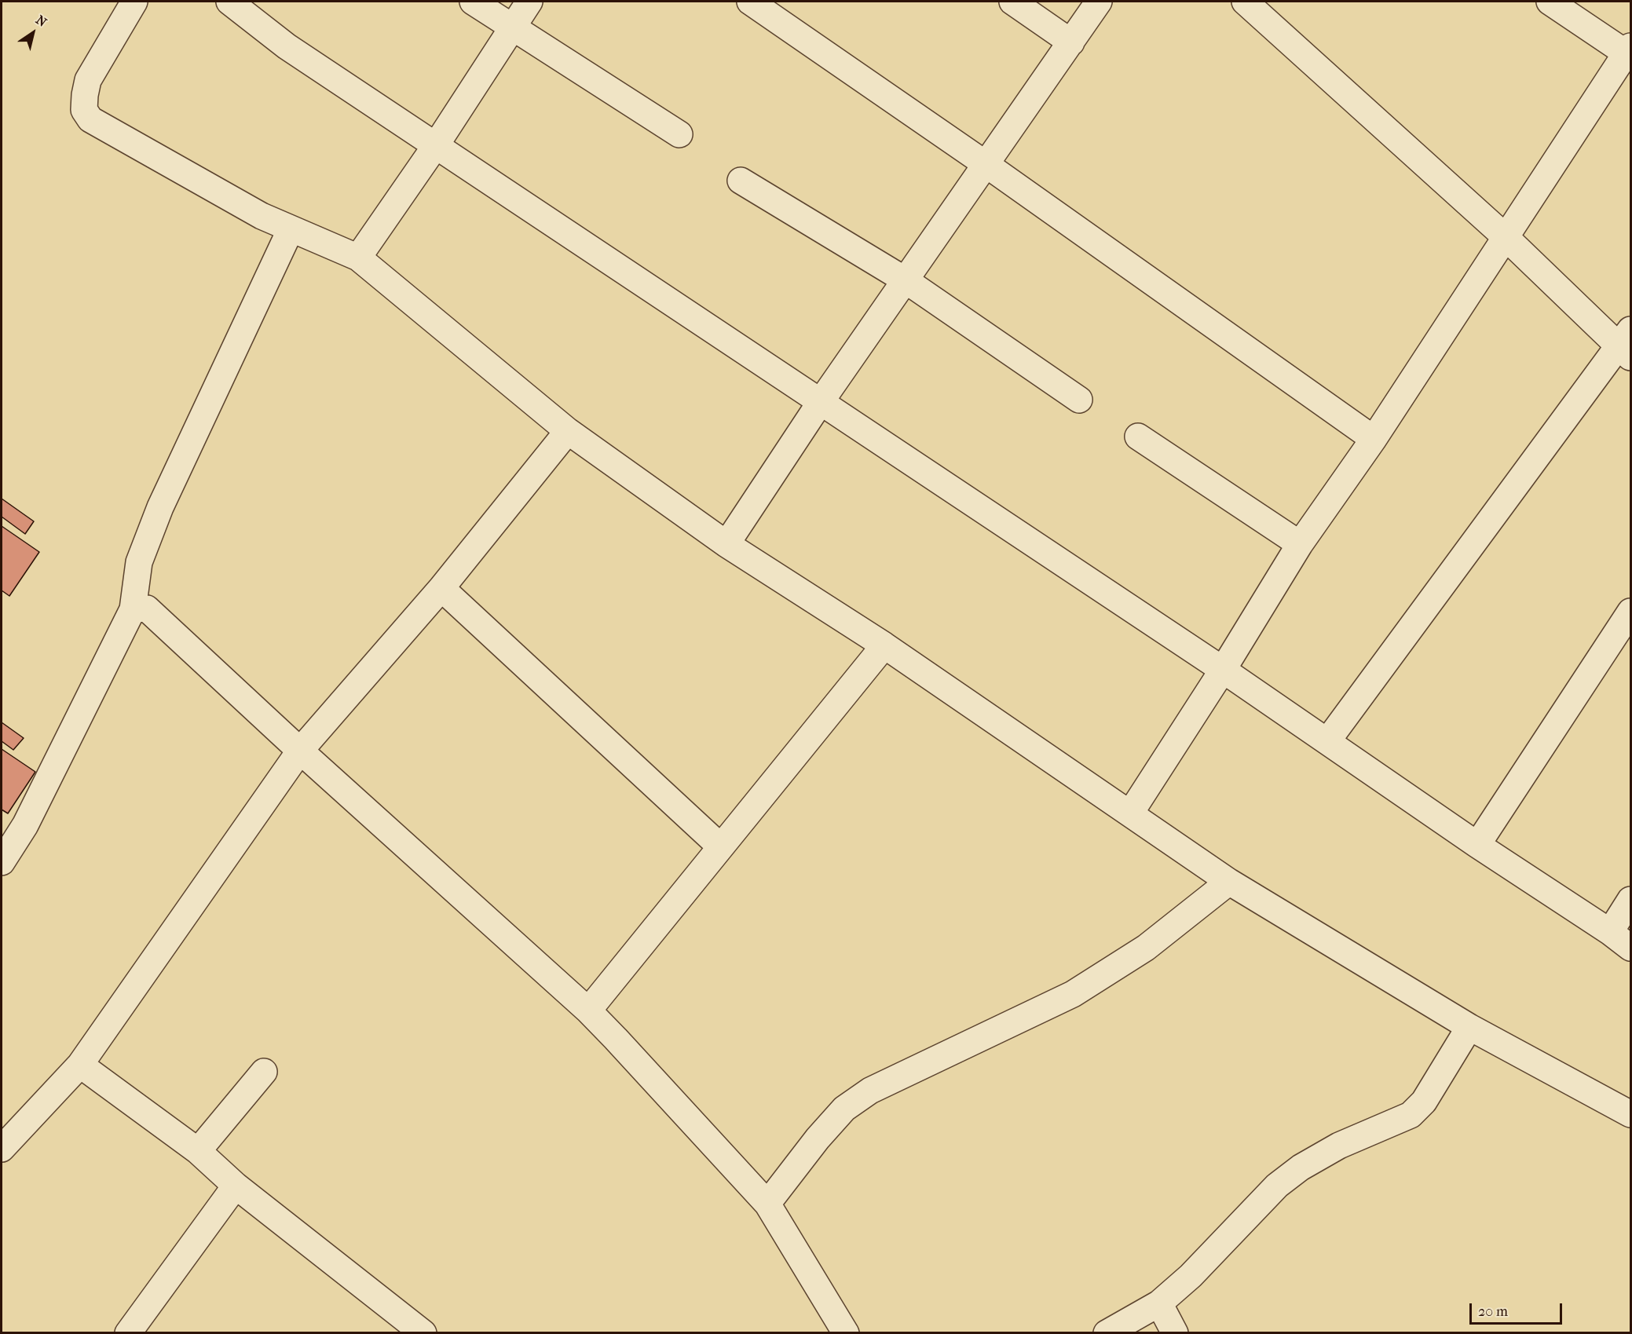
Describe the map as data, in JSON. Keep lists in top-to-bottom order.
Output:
{
  "scale_bar": "20 m",
  "north": "top right"
}
